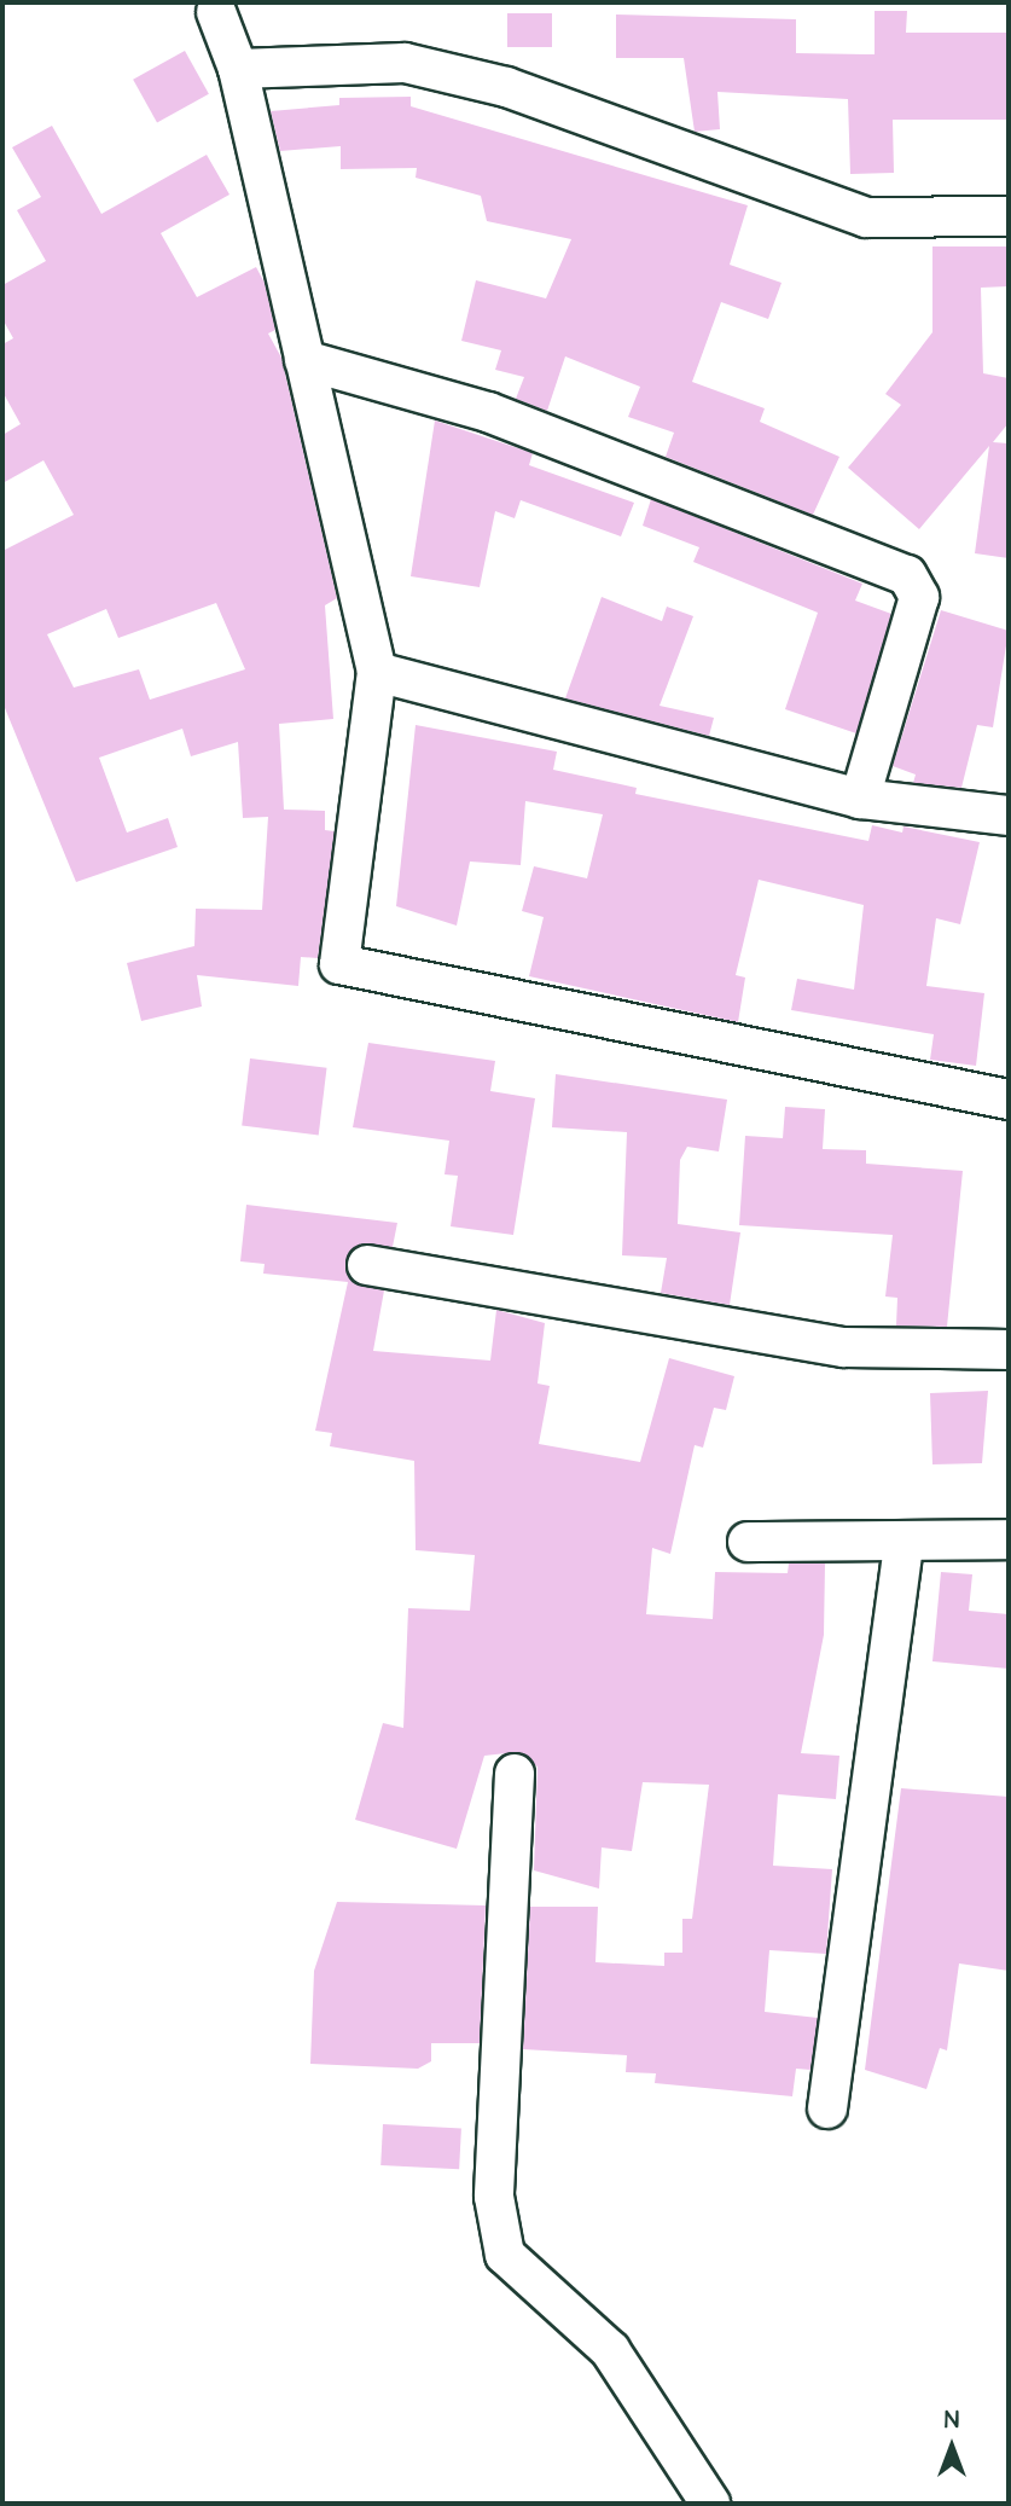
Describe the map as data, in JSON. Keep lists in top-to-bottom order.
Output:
{
  "north": "top"
}
